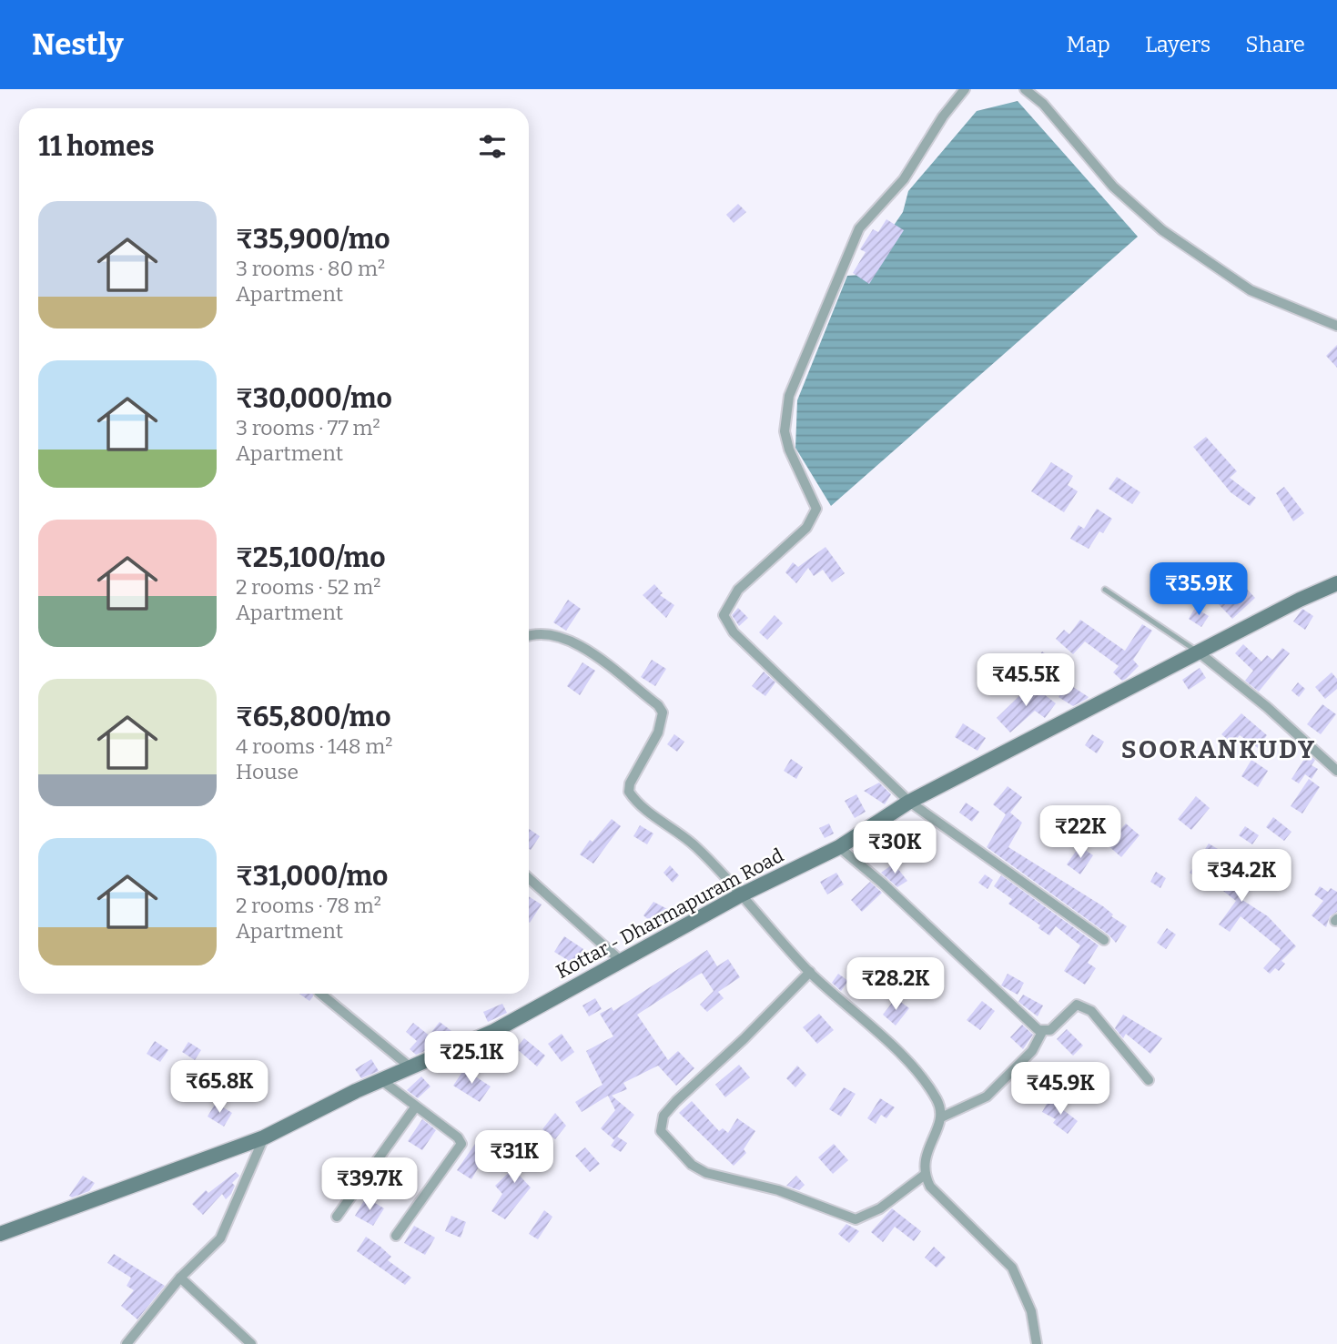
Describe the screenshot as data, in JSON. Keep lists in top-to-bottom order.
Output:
{
  "streets": {
    "main road": ["Kottar - Dharmapuram Road"]
  },
  "districts": ["SOORANKUDY"],
  "page": {
    "header": "Nestly",
    "nav": ["Map", "Layers", "Share"],
    "heading": "11 homes",
    "list": [
      {
        "name": "₹35,900/mo",
        "note": "3 rooms · 80 m² · Apartment"
      },
      {
        "name": "₹30,000/mo",
        "note": "3 rooms · 77 m² · Apartment"
      },
      {
        "name": "₹25,100/mo",
        "note": "2 rooms · 52 m² · Apartment"
      },
      {
        "name": "₹65,800/mo",
        "note": "4 rooms · 148 m² · House"
      },
      {
        "name": "₹31,000/mo",
        "note": "2 rooms · 78 m² · Apartment"
      }
    ],
    "price": [
      "₹35.9K",
      "₹45.5K",
      "₹22K",
      "₹30K",
      "₹34.2K",
      "₹28.2K",
      "₹25.1K",
      "₹65.8K",
      "₹45.9K",
      "₹31K",
      "₹39.7K"
    ]
  }
}
